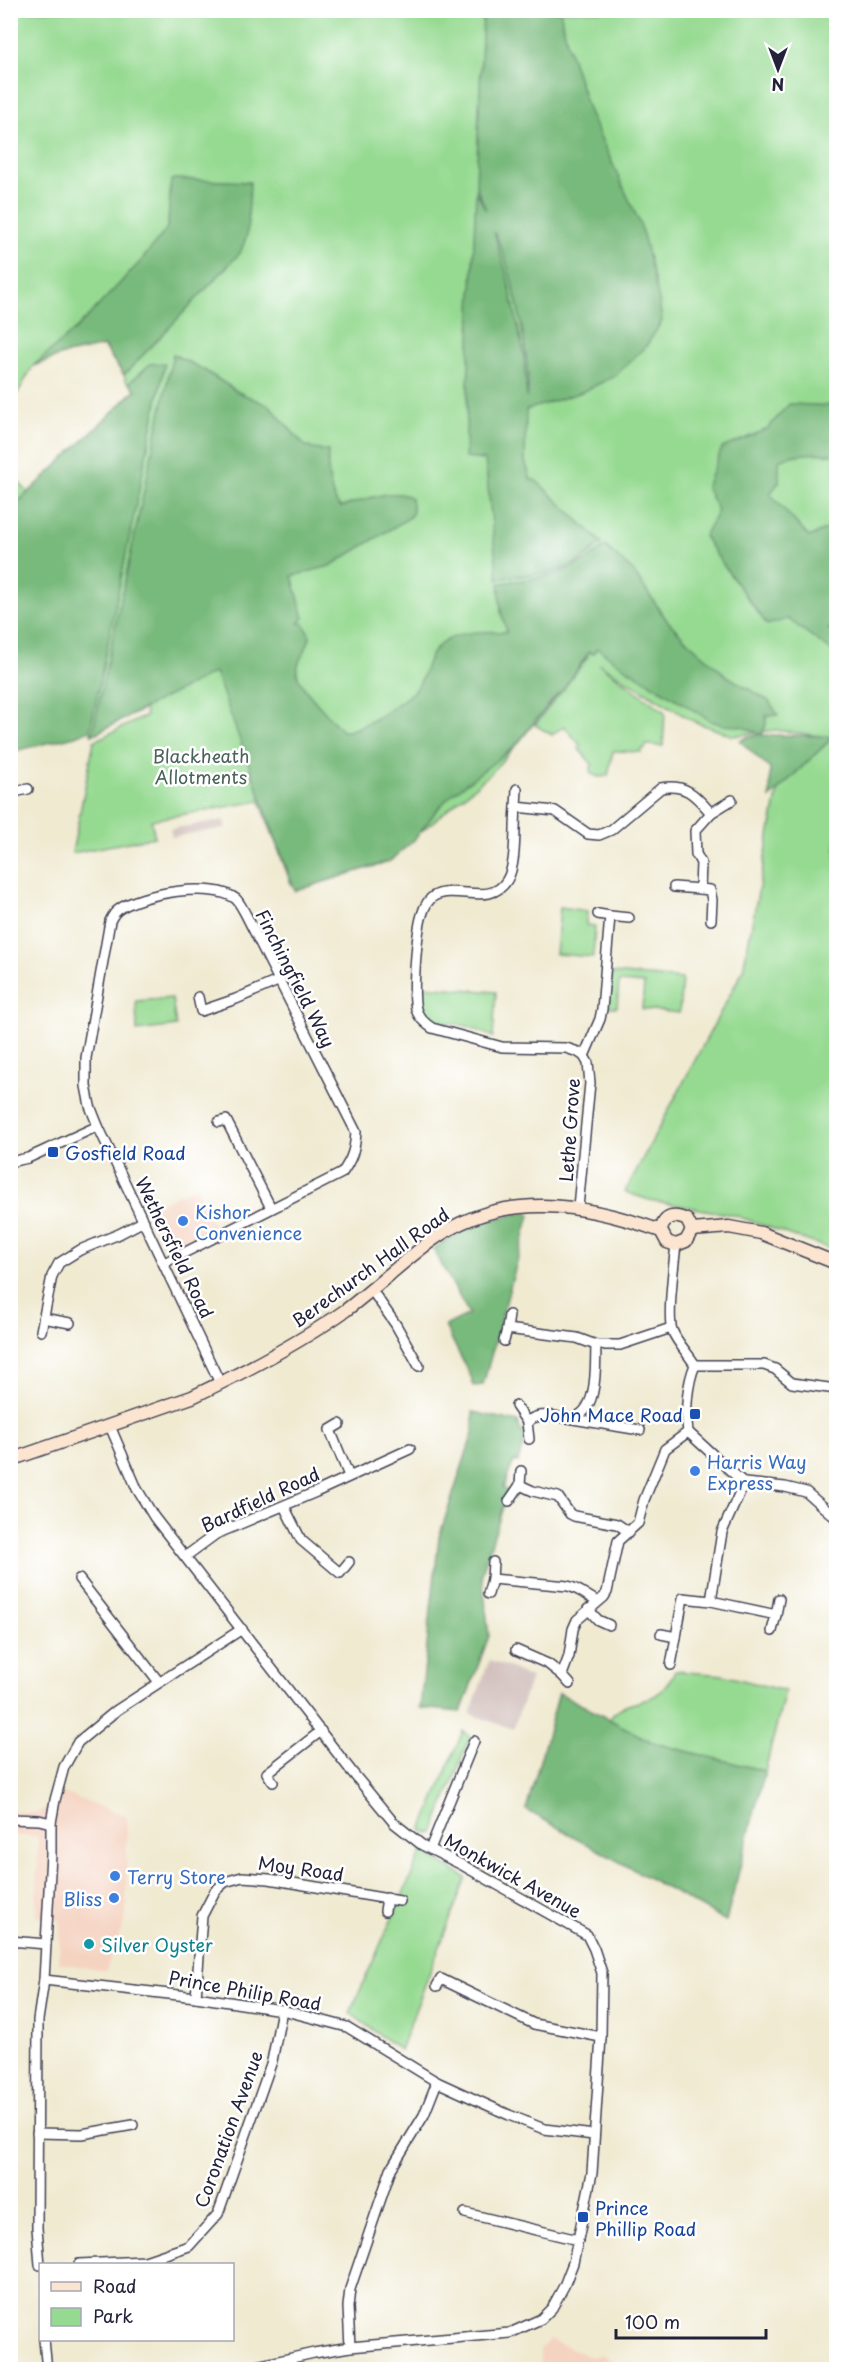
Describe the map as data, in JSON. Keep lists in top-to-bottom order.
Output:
{
  "streets": {
    "street": [
      "Finchingfield Way",
      "Lethe Grove",
      "Wethersfield Road",
      "Berechurch Hall Road",
      "Bardfield Road",
      "Moy Road",
      "Monkwick Avenue",
      "Prince Philip Road",
      "Coronation Avenue"
    ]
  },
  "crossings": [
    ["Finchingfield Way", "Wethersfield Road"],
    ["Lethe Grove", "Berechurch Hall Road"],
    ["Wethersfield Road", "Berechurch Hall Road"],
    ["Berechurch Hall Road", "Monkwick Avenue"],
    ["Bardfield Road", "Monkwick Avenue"],
    ["Moy Road", "Prince Philip Road"],
    ["Monkwick Avenue", "Prince Philip Road"],
    ["Prince Philip Road", "Coronation Avenue"]
  ],
  "parks": ["Blackheath Allotments"],
  "places": {
    "transit": ["Gosfield Road", "John Mace Road", "Prince Phillip Road"],
    "other": [
      "Kishor Convenience",
      "Harris Way Express",
      "Terry Store",
      "Bliss",
      "Silver Oyster"
    ]
  },
  "legend": ["Road", "Park"],
  "scale_bar": "100 m",
  "north": "bottom"
}
